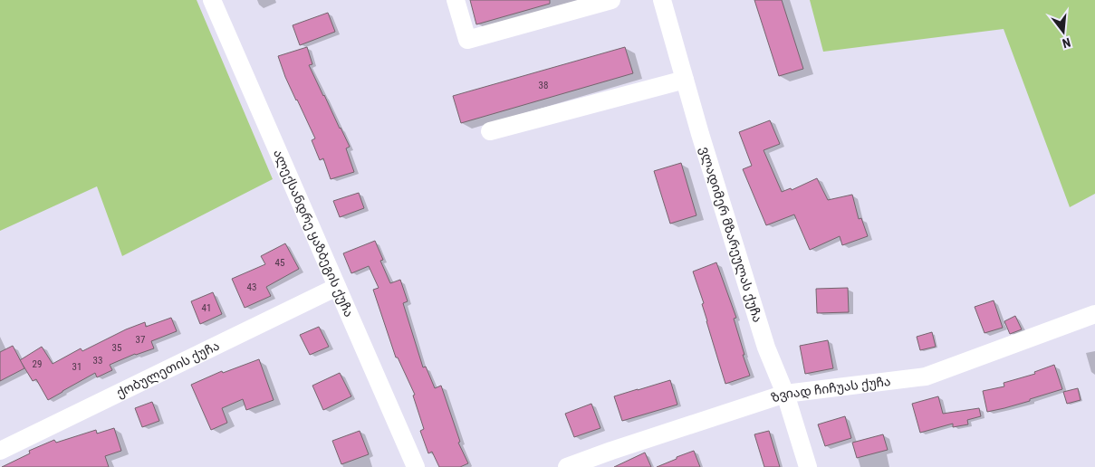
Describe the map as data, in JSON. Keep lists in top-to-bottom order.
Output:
{
  "streets": {
    "street": [
      "ალექსანდრე ყაზბეგის ქუჩა",
      "ვლადიმერ მზარეულას ქუჩა",
      "ქობულეთის ქუჩა",
      "ზვიად ჩიჩუას ქუჩა"
    ]
  },
  "crossings": [
    ["ალექსანდრე ყაზბეგის ქუჩა", "ქობულეთის ქუჩა"],
    ["ვლადიმერ მზარეულას ქუჩა", "ზვიად ჩიჩუას ქუჩა"]
  ],
  "house_numbers": [
    "38",
    "45",
    "43",
    "41",
    "37",
    "35",
    "33",
    "29",
    "31"
  ],
  "north": "bottom"
}
